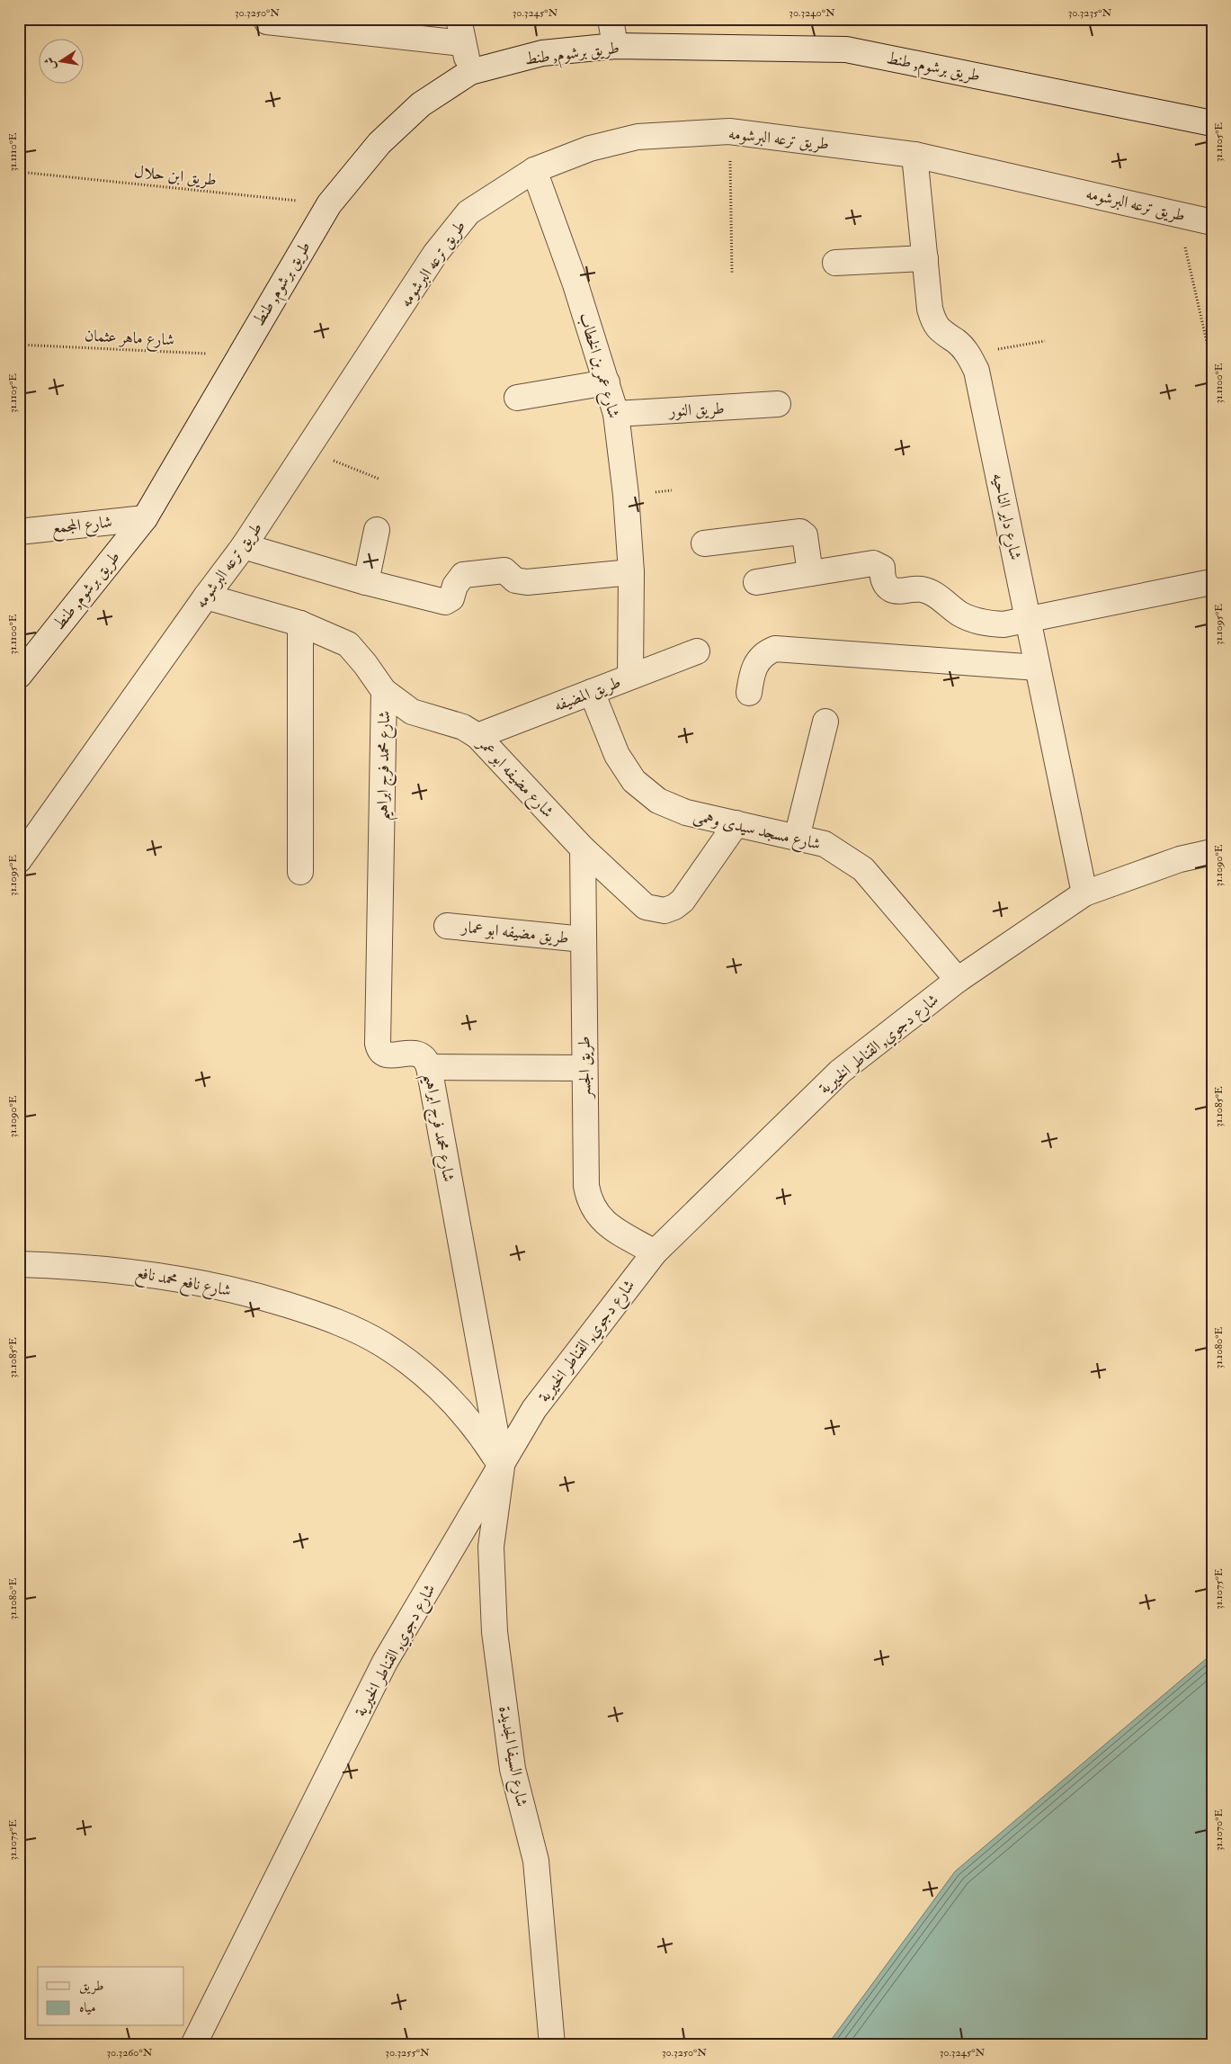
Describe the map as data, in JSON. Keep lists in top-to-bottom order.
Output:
{
  "streets": {
    "street": [
      "طريق برشوم, طنط",
      "طريق ترعه البرشومه",
      "شارع عمر بن الخطاب",
      "طريق النور",
      "شارع داير الناحيه",
      "شارع المجمع",
      "طريق المضيفه",
      "شارع محمد فرج ابراهيم",
      "شارع مضيفه ابو عمر",
      "شارع مسجد سيدى وهمى",
      "طريق مضيفه ابو عمار",
      "شارع دجوي, القناطر الخيرية",
      "طريق الجسر",
      "شارع نافع محمد نافع",
      "شارع السيفا الجديدة"
    ],
    "path": ["طريق ابن حلال", "شارع ماهر عثمان"]
  },
  "crossings": [
    ["طريق برشوم, طنط", "طريق ابن حلال"],
    ["طريق برشوم, طنط", "شارع ماهر عثمان"],
    ["طريق برشوم, طنط", "شارع المجمع"],
    ["طريق ترعه البرشومه", "شارع عمر بن الخطاب"],
    ["طريق ترعه البرشومه", "شارع داير الناحيه"],
    ["طريق ترعه البرشومه", "شارع مضيفه ابو عمر"],
    ["شارع عمر بن الخطاب", "طريق النور"],
    ["شارع عمر بن الخطاب", "طريق المضيفه"],
    ["شارع داير الناحيه", "شارع دجوي, القناطر الخيرية"],
    ["طريق المضيفه", "شارع مضيفه ابو عمر"],
    ["طريق المضيفه", "شارع مسجد سيدى وهمى"],
    ["شارع محمد فرج ابراهيم", "شارع مضيفه ابو عمر"],
    ["شارع محمد فرج ابراهيم", "شارع دجوي, القناطر الخيرية"],
    ["شارع محمد فرج ابراهيم", "شارع نافع محمد نافع"],
    ["شارع محمد فرج ابراهيم", "شارع السيفا الجديدة"],
    ["شارع مضيفه ابو عمر", "شارع مسجد سيدى وهمى"],
    ["شارع مضيفه ابو عمر", "طريق الجسر"],
    ["شارع مسجد سيدى وهمى", "شارع دجوي, القناطر الخيرية"],
    ["طريق مضيفه ابو عمار", "طريق الجسر"],
    ["شارع دجوي, القناطر الخيرية", "طريق الجسر"],
    ["شارع دجوي, القناطر الخيرية", "شارع نافع محمد نافع"],
    ["شارع دجوي, القناطر الخيرية", "شارع السيفا الجديدة"],
    ["شارع نافع محمد نافع", "شارع السيفا الجديدة"]
  ],
  "legend": ["طريق", "مياه"],
  "north": "left",
  "coordinates": [
    "30.3250°N",
    "30.3245°N",
    "30.3240°N",
    "30.3235°N",
    "31.1105°E",
    "31.1110°E",
    "31.1100°E",
    "31.1095°E",
    "31.1090°E",
    "31.1085°E",
    "31.1080°E",
    "31.1075°E",
    "31.1070°E",
    "30.3260°N",
    "30.3255°N"
  ]
}
